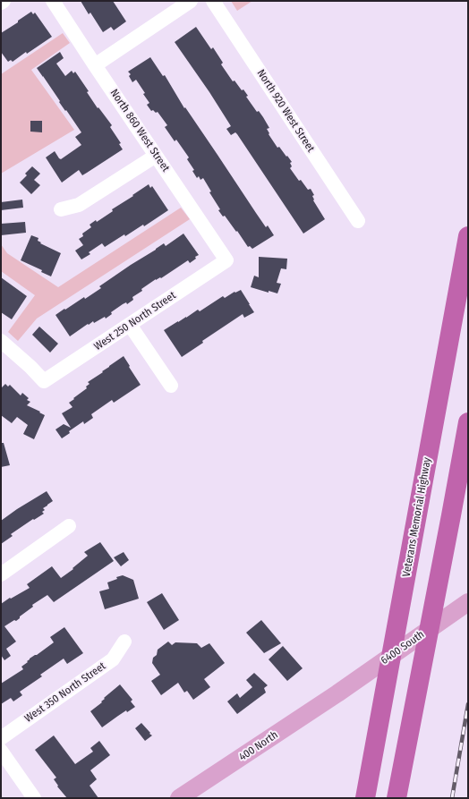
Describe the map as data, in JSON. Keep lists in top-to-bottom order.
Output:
{
  "streets": {
    "highway": ["Veterans Memorial Highway"],
    "main road": ["6400 South", "400 North"],
    "street": [
      "North 920 West Street",
      "North 860 West Street",
      "West 250 North Street",
      "West 350 North Street"
    ]
  },
  "crossings": [
    ["North 860 West Street", "West 250 North Street"],
    ["6400 South", "400 North"]
  ]
}
